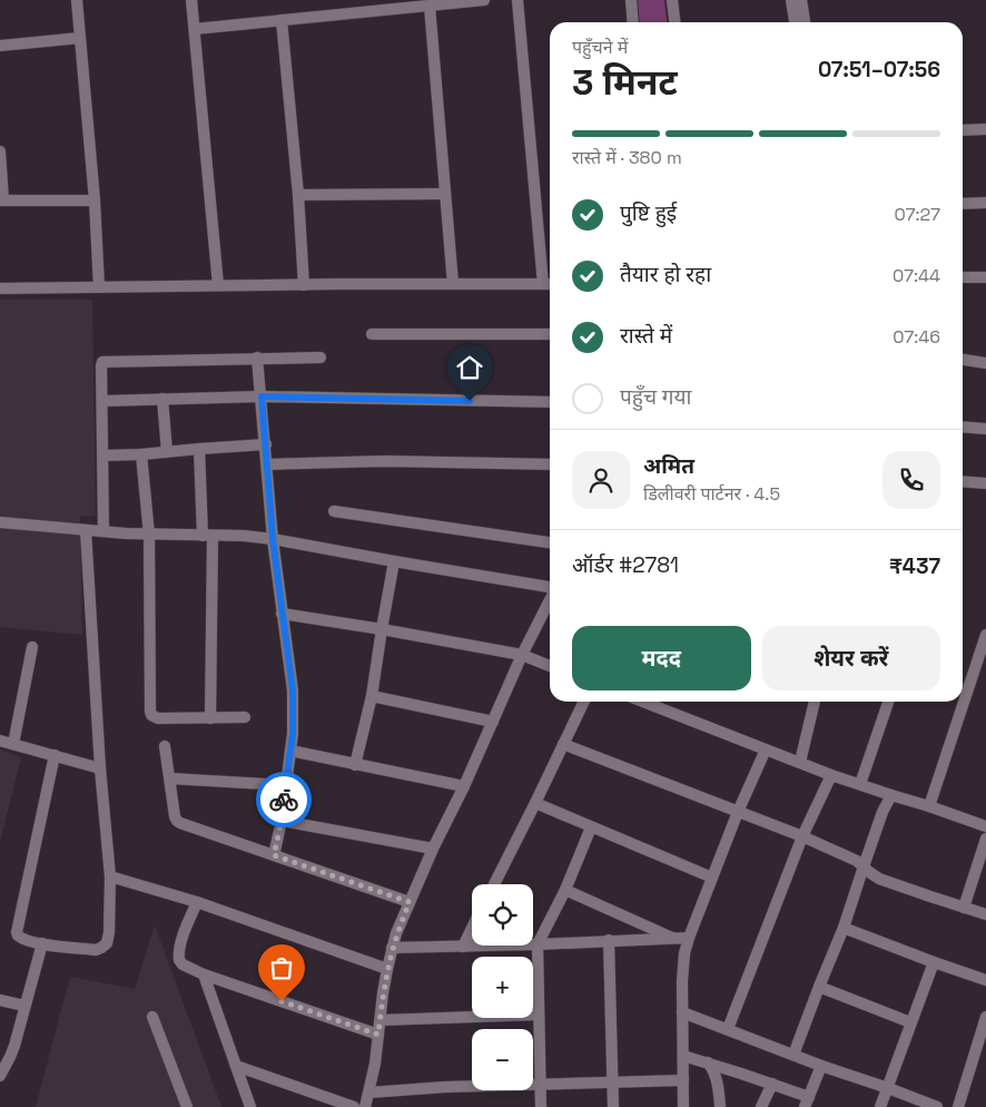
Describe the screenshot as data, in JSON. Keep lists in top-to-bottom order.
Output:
{
  "page": {
    "heading": ["3 मिनट", "पहुँचने में", "07:51–07:56"],
    "panel": [
      "अमित",
      "डिलीवरी पार्टनर · 4.5",
      "ऑर्डर #2781",
      "₹437"
    ],
    "bar": "रास्ते में · 380 m",
    "list": [
      ["पुष्टि हुई", "07:27"],
      ["तैयार हो रहा", "07:44"],
      ["रास्ते में", "07:46"],
      "पहुँच गया"
    ],
    "buttons": ["मदद", "शेयर करें"],
    "map_buttons": ["+", "−"]
  }
}
